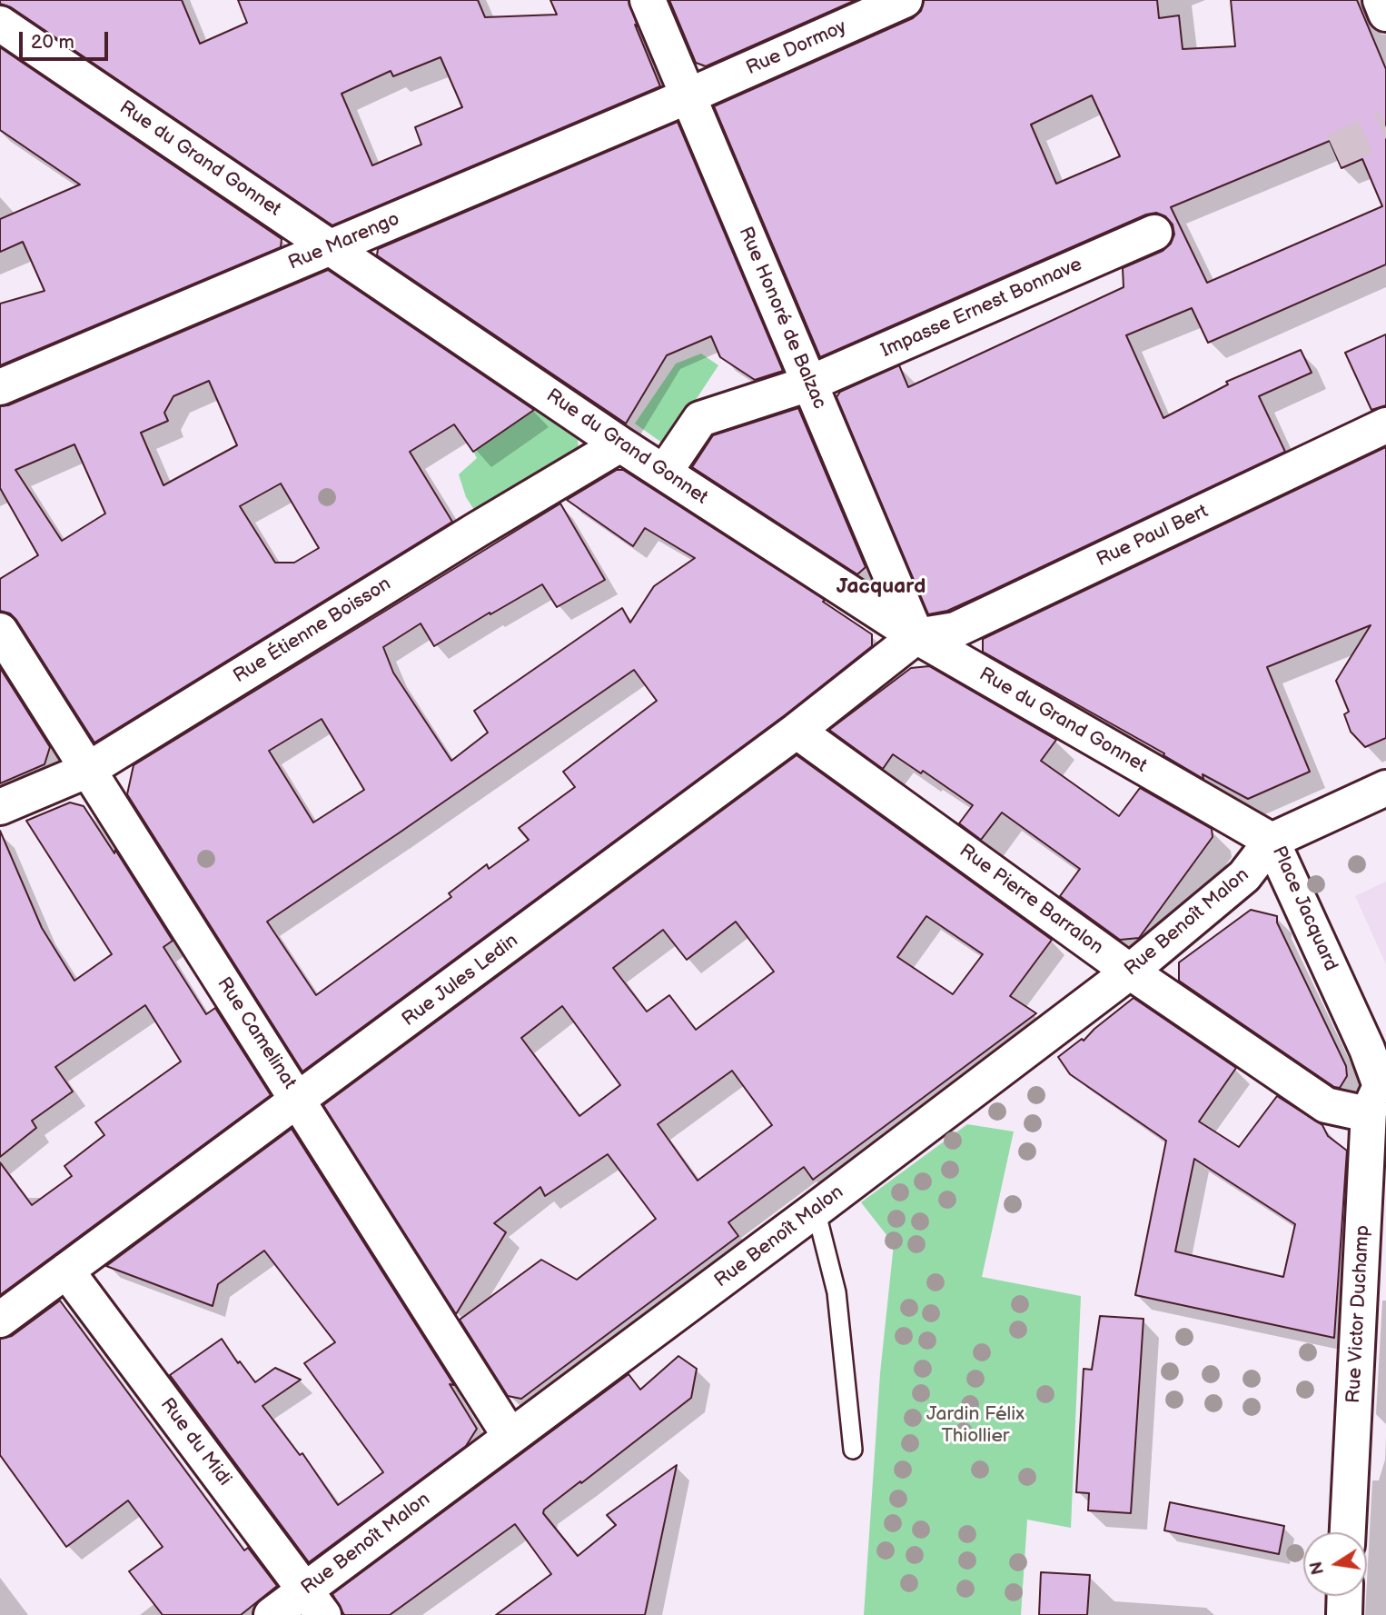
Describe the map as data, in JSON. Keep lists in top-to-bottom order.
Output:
{
  "streets": {
    "street": [
      "Rue Dormoy",
      "Rue du Grand Gonnet",
      "Rue Marengo",
      "Impasse Ernest Bonnave",
      "Rue Honoré de Balzac",
      "Rue Paul Bert",
      "Rue Étienne Boisson",
      "Rue Pierre Barralon",
      "Place Jacquard",
      "Rue Benoît Malon",
      "Rue Jules Ledin",
      "Rue Camelinat",
      "Rue Victor Duchamp",
      "Rue du Midi"
    ]
  },
  "crossings": [
    ["Rue Dormoy", "Rue Marengo"],
    ["Rue Dormoy", "Rue Honoré de Balzac"],
    ["Rue du Grand Gonnet", "Rue Marengo"],
    ["Rue du Grand Gonnet", "Impasse Ernest Bonnave"],
    ["Rue du Grand Gonnet", "Rue Honoré de Balzac"],
    ["Rue du Grand Gonnet", "Rue Paul Bert"],
    ["Rue du Grand Gonnet", "Rue Étienne Boisson"],
    ["Rue du Grand Gonnet", "Place Jacquard"],
    ["Rue du Grand Gonnet", "Rue Benoît Malon"],
    ["Rue du Grand Gonnet", "Rue Jules Ledin"],
    ["Rue Marengo", "Rue Honoré de Balzac"],
    ["Impasse Ernest Bonnave", "Rue Honoré de Balzac"],
    ["Rue Honoré de Balzac", "Rue Paul Bert"],
    ["Rue Honoré de Balzac", "Rue Jules Ledin"],
    ["Rue Paul Bert", "Rue Jules Ledin"],
    ["Rue Étienne Boisson", "Rue Camelinat"],
    ["Rue Pierre Barralon", "Place Jacquard"],
    ["Rue Pierre Barralon", "Rue Benoît Malon"],
    ["Rue Pierre Barralon", "Rue Jules Ledin"],
    ["Rue Pierre Barralon", "Rue Victor Duchamp"],
    ["Place Jacquard", "Rue Benoît Malon"],
    ["Place Jacquard", "Rue Victor Duchamp"],
    ["Rue Benoît Malon", "Rue Camelinat"],
    ["Rue Benoît Malon", "Rue du Midi"],
    ["Rue Jules Ledin", "Rue Camelinat"],
    ["Rue Jules Ledin", "Rue du Midi"]
  ],
  "districts": ["Jacquard"],
  "parks": ["Jardin Félix Thiollier"],
  "scale_bar": "20 m",
  "north": "left"
}
